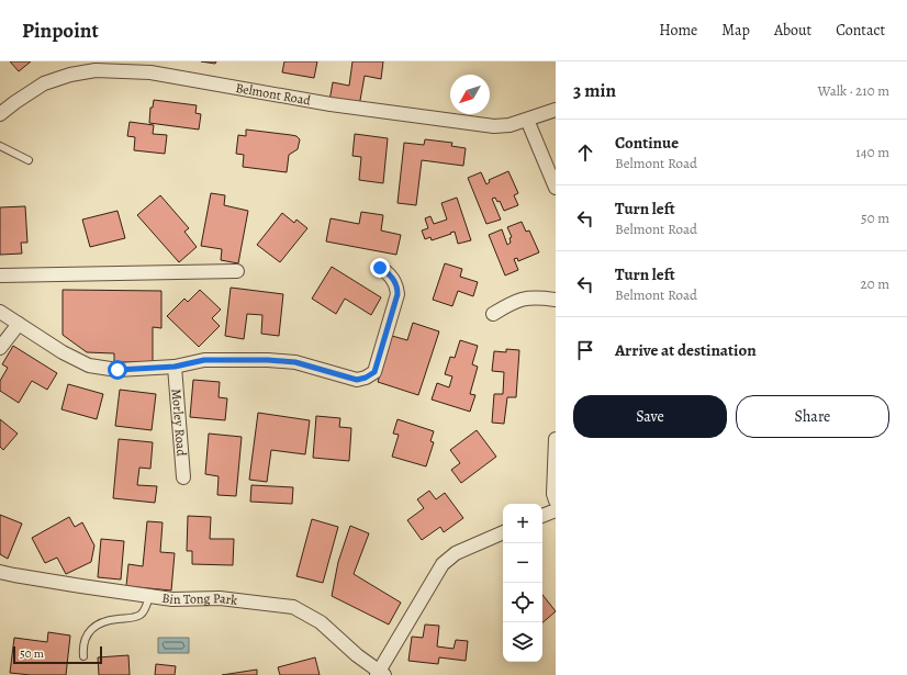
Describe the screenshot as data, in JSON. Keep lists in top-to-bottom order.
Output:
{
  "streets": {
    "street": ["Belmont Road", "Morley Road", "Bin Tong Park"]
  },
  "scale_bar": "50 m",
  "north": "bottom left",
  "page": {
    "header": "Pinpoint",
    "nav": [
      "Home",
      "Map",
      "About",
      "Contact"
    ],
    "heading": ["3 min", "Walk · 210 m"],
    "list": [
      ["Continue", "Belmont Road", "140 m"],
      ["Turn left", "Belmont Road", "50 m"],
      ["Turn left", "Belmont Road", "20 m"],
      "Arrive at destination"
    ],
    "buttons": ["Save", "Share"],
    "map_buttons": ["+", "−"],
    "scale": "50 m"
  }
}
